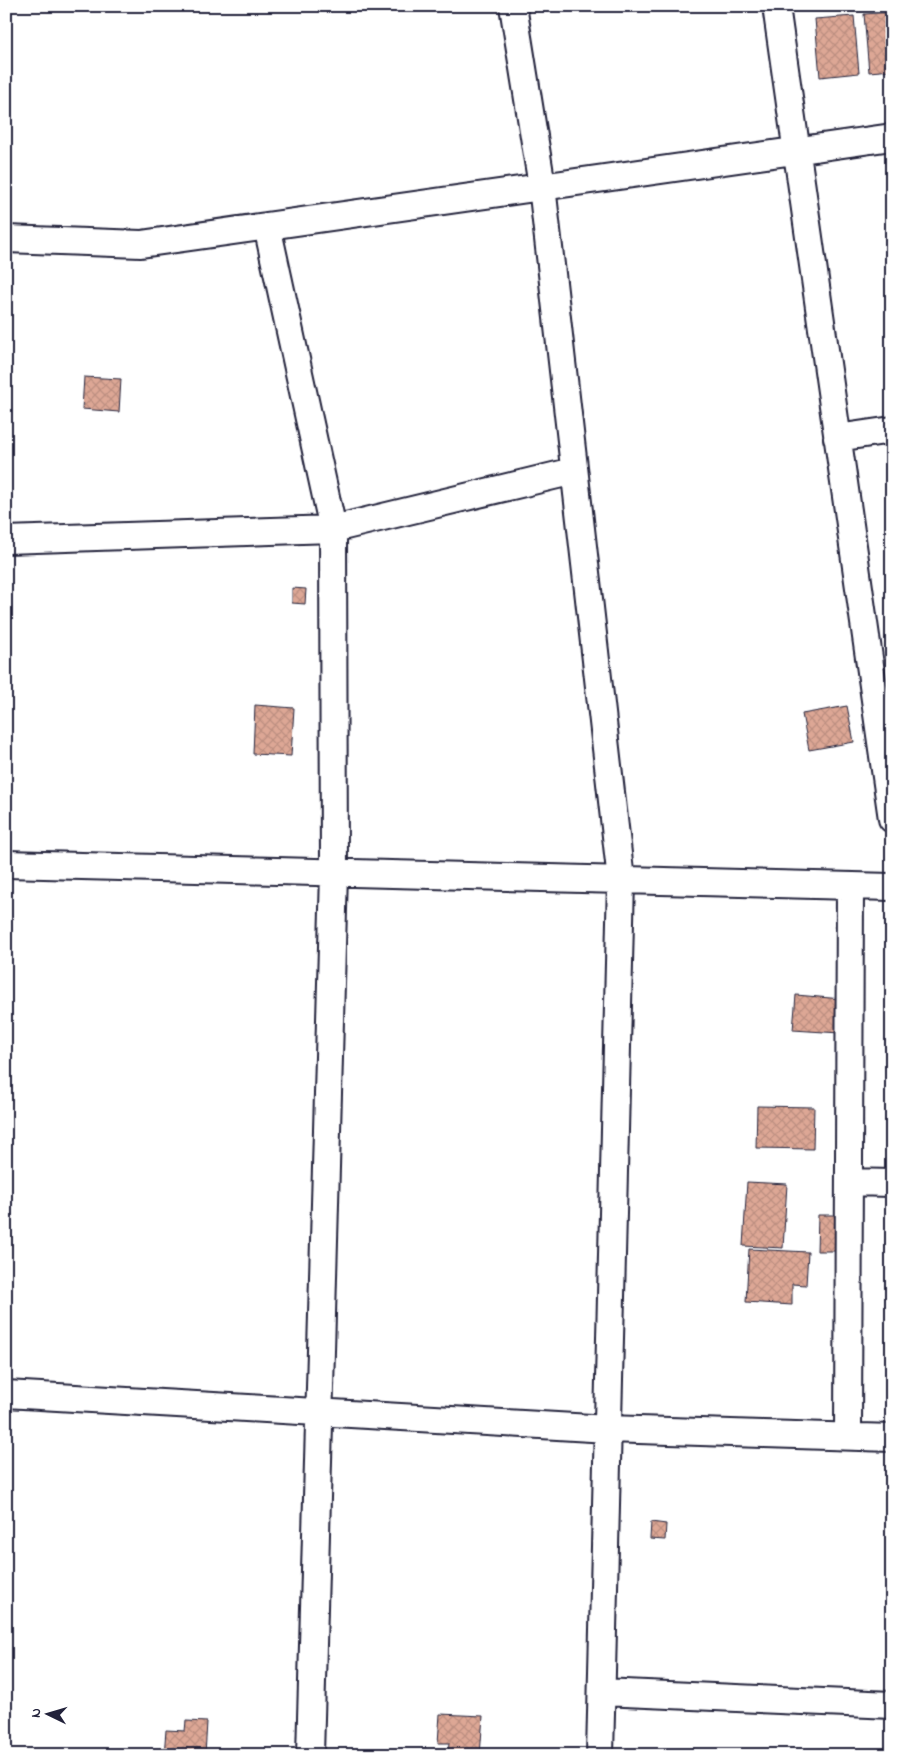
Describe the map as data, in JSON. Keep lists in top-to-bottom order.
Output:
{
  "north": "left"
}
